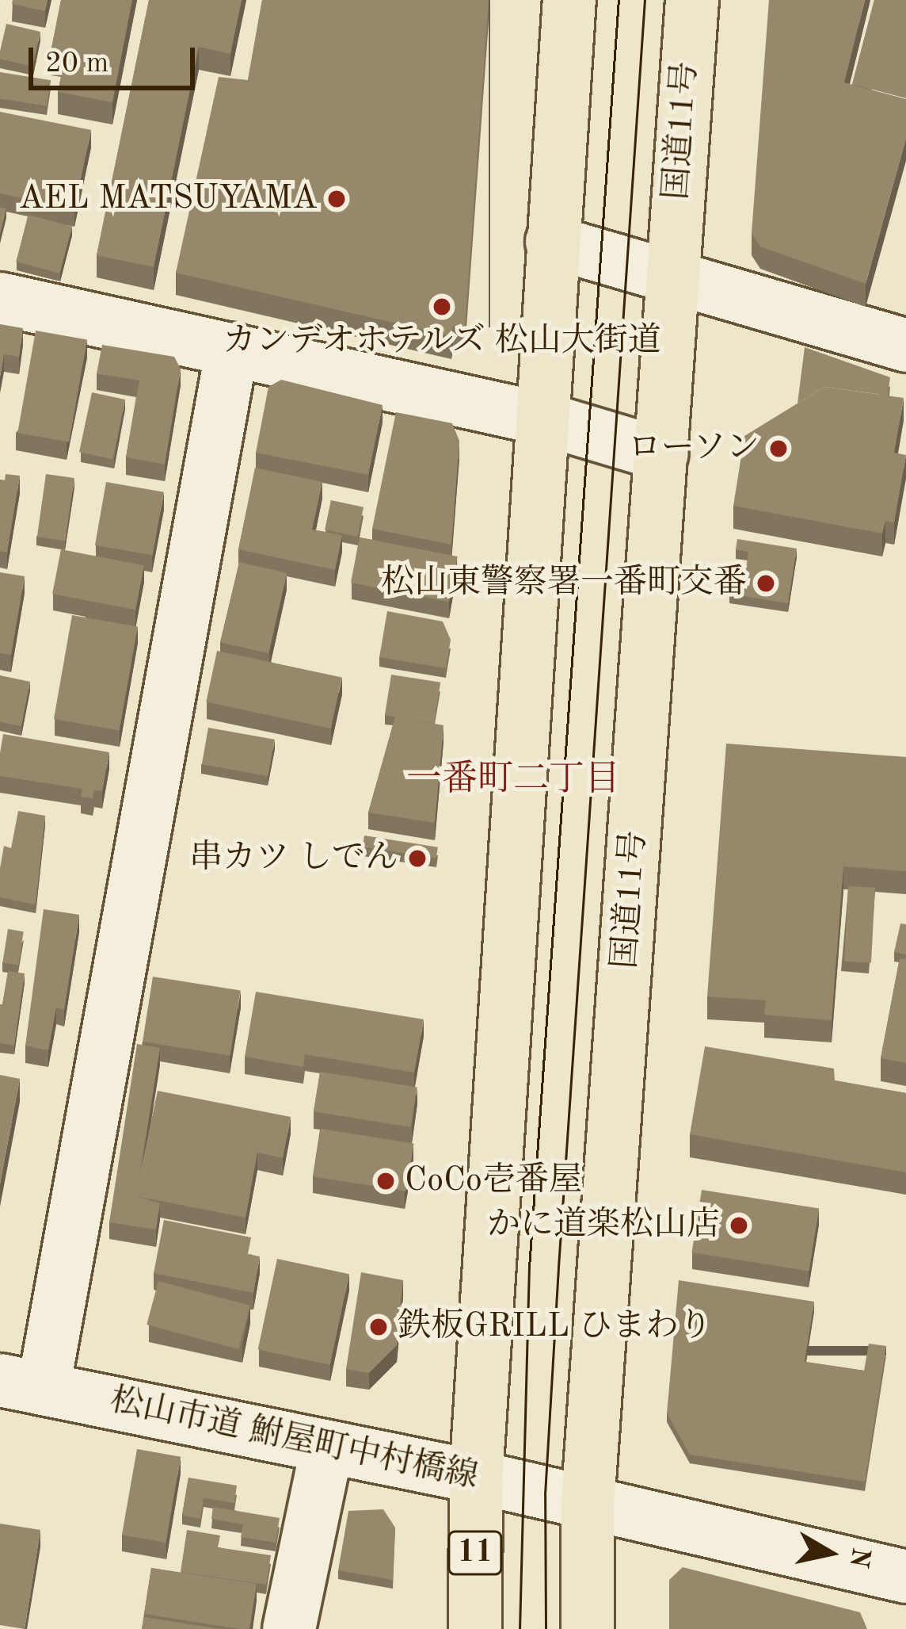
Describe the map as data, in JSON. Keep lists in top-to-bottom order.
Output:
{
  "streets": {
    "highway": ["国道11号", "11"],
    "street": ["松山市道 鮒屋町中村橋線"]
  },
  "crossings": [
    ["国道11号", "松山市道 鮒屋町中村橋線"],
    ["松山市道 鮒屋町中村橋線", "11"]
  ],
  "districts": ["一番町二丁目"],
  "places": [
    "AEL MATSUYAMA",
    "カンデオホテルズ 松山大街道",
    "ローソン",
    "松山東警察署一番町交番",
    "串カツ しでん",
    "CoCo壱番屋",
    "かに道楽松山店",
    "鉄板GRILL ひまわり"
  ],
  "scale_bar": "20 m",
  "north": "right"
}
